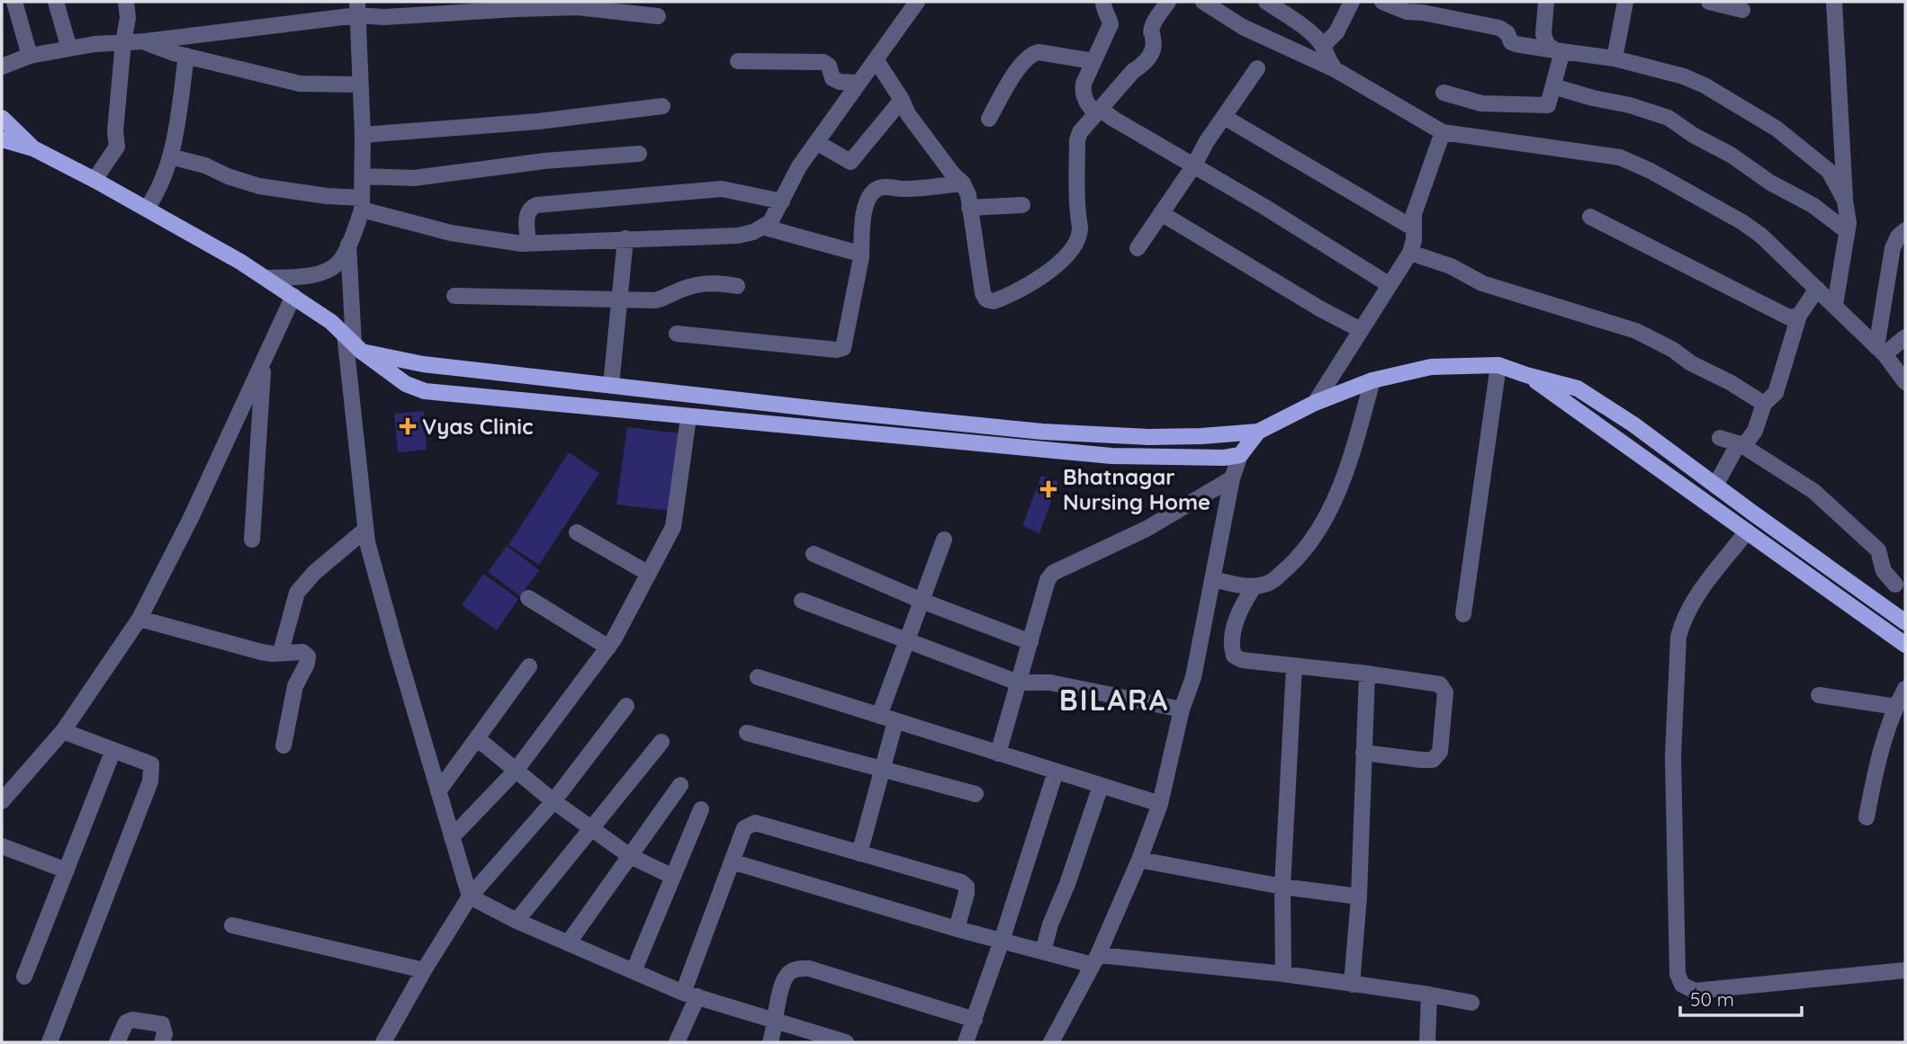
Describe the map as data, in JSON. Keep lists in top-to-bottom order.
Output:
{
  "districts": ["BILARA"],
  "places": {
    "health": ["Vyas Clinic", "Bhatnagar Nursing Home"]
  },
  "scale_bar": "50 m"
}
